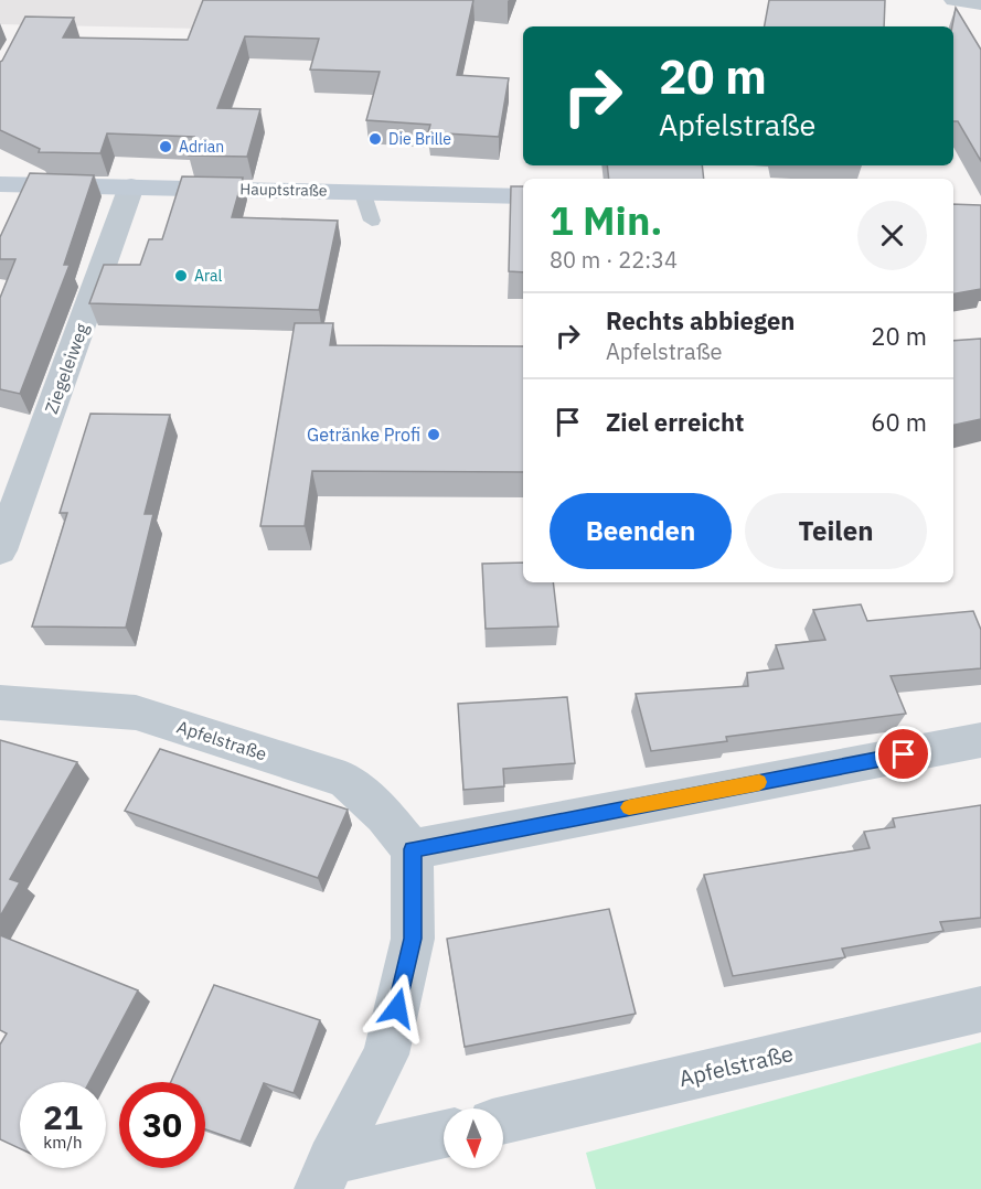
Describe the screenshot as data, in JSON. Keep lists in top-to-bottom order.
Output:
{
  "streets": {
    "main road": ["Hauptstraße"],
    "street": ["Ziegeleiweg", "Apfelstraße"]
  },
  "crossings": [
    ["Hauptstraße", "Ziegeleiweg"]
  ],
  "places": [
    "Die Brille",
    "Adrian",
    "Aral",
    "Getränke Profi"
  ],
  "north": "bottom",
  "page": {
    "turn": ["20 m", "Apfelstraße"],
    "heading": ["1 Min.", "80 m · 22:34"],
    "list": [
      {
        "name": "Rechts abbiegen",
        "note": "Apfelstraße",
        "value": "20 m"
      },
      {
        "name": "Ziel erreicht",
        "value": "60 m"
      }
    ],
    "buttons": ["Beenden", "Teilen"],
    "speed": "21 km/h",
    "limit": "30"
  }
}
